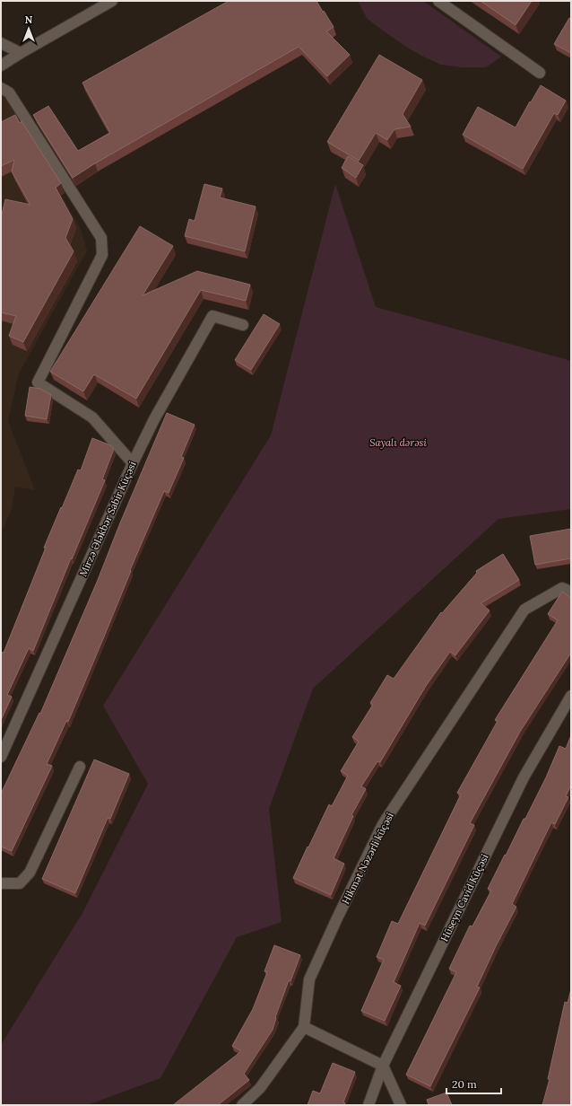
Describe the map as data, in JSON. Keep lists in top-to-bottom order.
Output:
{
  "streets": {
    "street": ["Mirzə Ələkbər Sabir Küçəsi", "Hikmət Nəzərli küçəsi", "Hüseyn Cavid Küçəsi"]
  },
  "parks": ["Sayalı dərəsi"],
  "scale_bar": "20 m",
  "north": "top"
}
